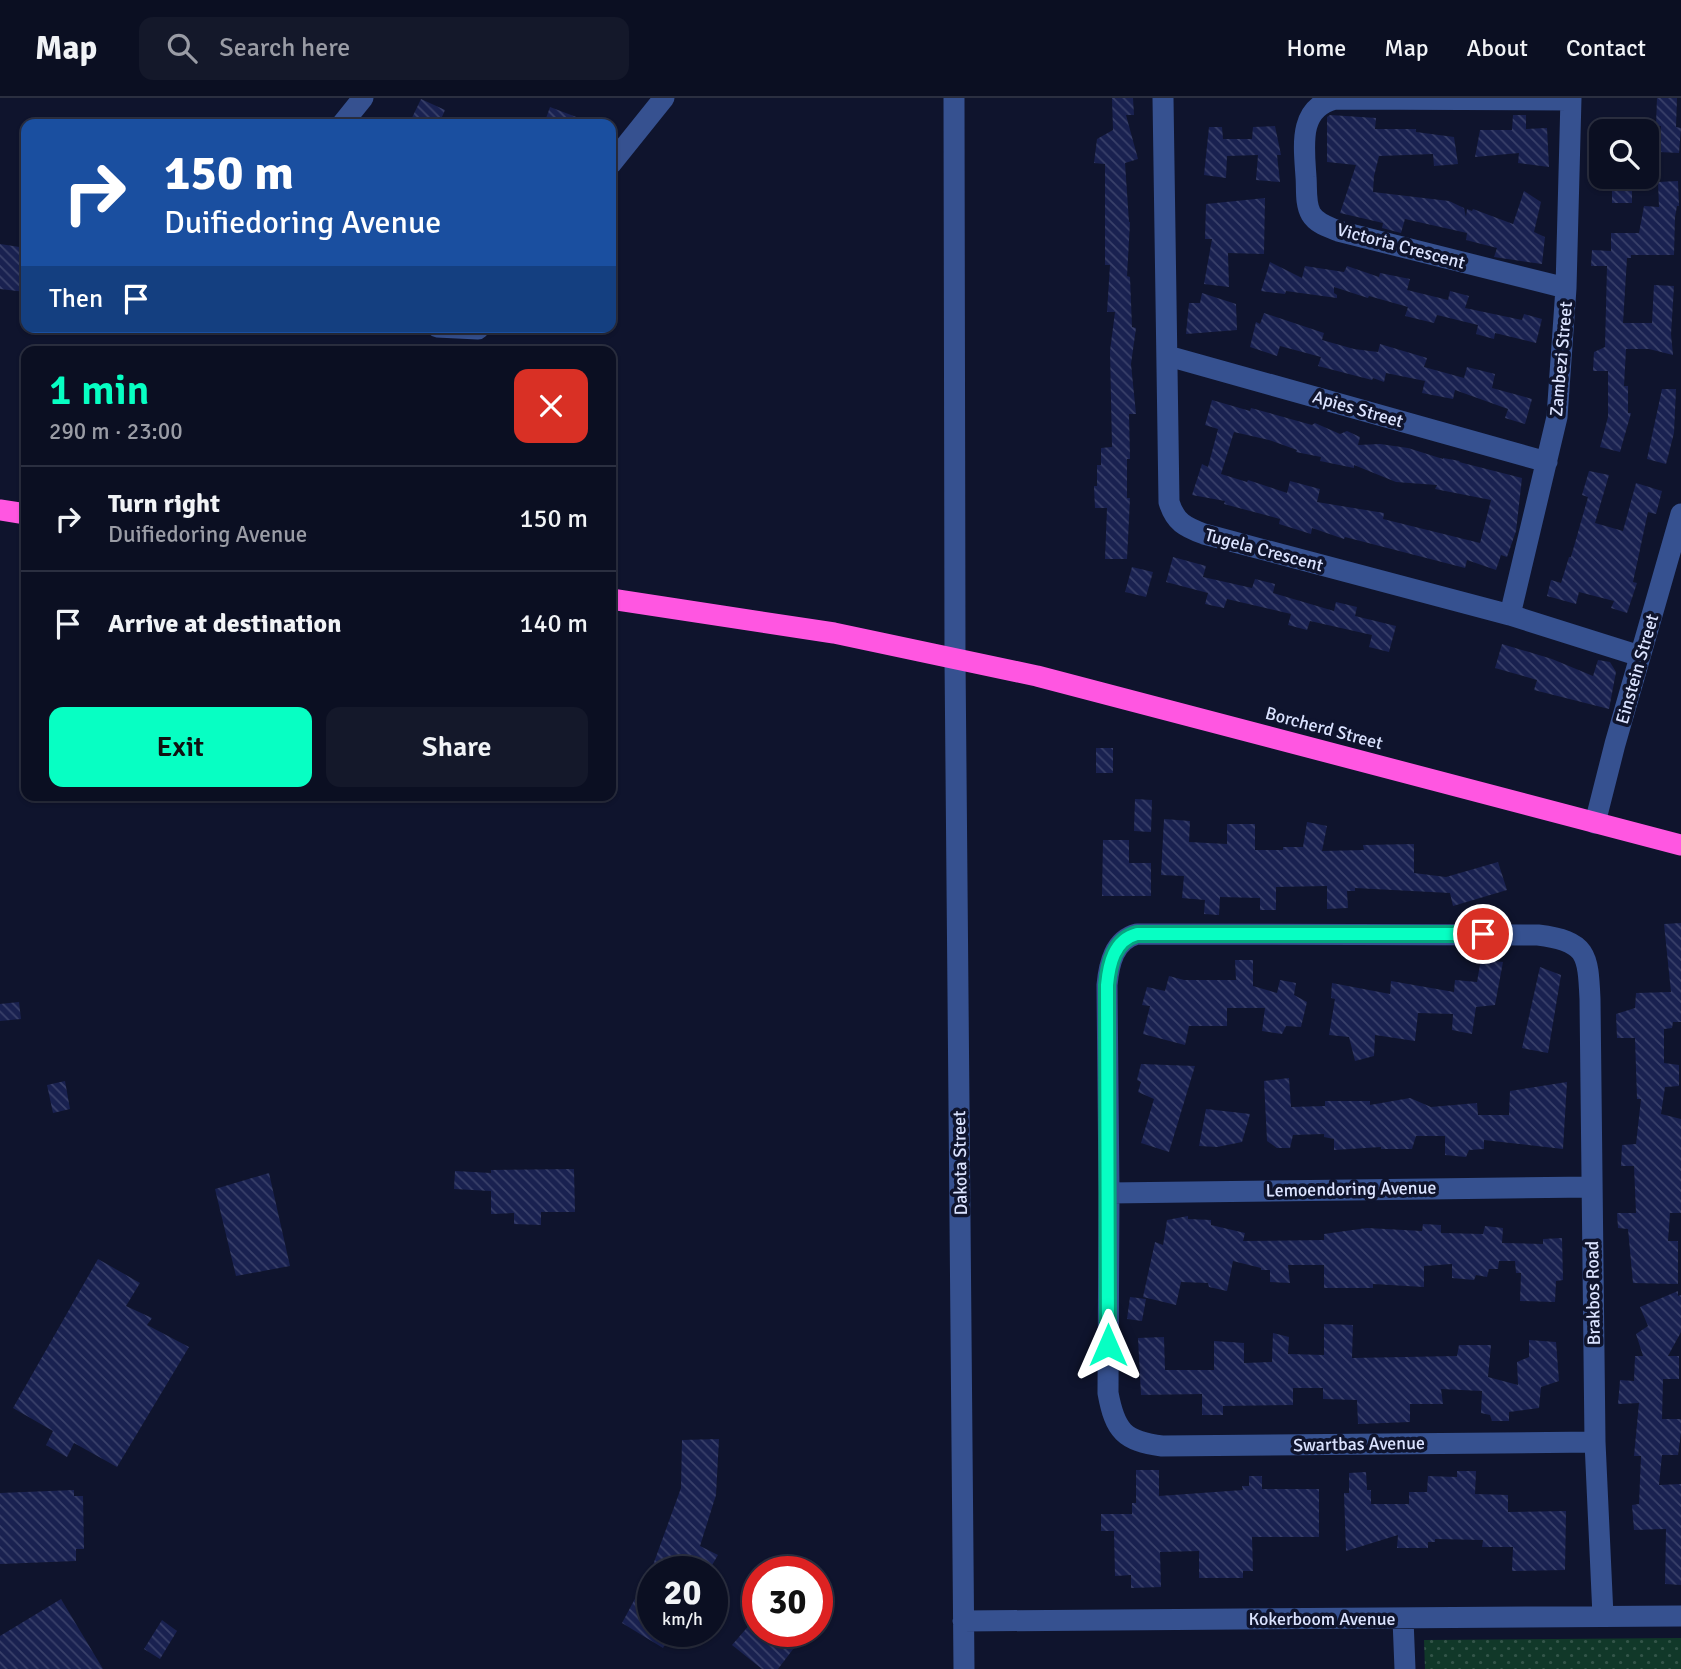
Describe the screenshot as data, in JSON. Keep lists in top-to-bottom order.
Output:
{
  "streets": {
    "highway": ["Borcherd Street"],
    "street": [
      "Victoria Crescent",
      "Zambezi Street",
      "Apies Street",
      "Tugela Crescent",
      "Einstein Street",
      "Dakota Street",
      "Lemoendoring Avenue",
      "Brakbos Road",
      "Swartbas Avenue",
      "Kokerboom Avenue"
    ]
  },
  "crossings": [
    ["Victoria Crescent", "Zambezi Street"],
    ["Zambezi Street", "Apies Street"],
    ["Zambezi Street", "Tugela Crescent"],
    ["Apies Street", "Tugela Crescent"],
    ["Tugela Crescent", "Einstein Street"],
    ["Einstein Street", "Borcherd Street"],
    ["Borcherd Street", "Dakota Street"],
    ["Dakota Street", "Kokerboom Avenue"],
    ["Lemoendoring Avenue", "Brakbos Road"],
    ["Lemoendoring Avenue", "Swartbas Avenue"],
    ["Brakbos Road", "Swartbas Avenue"],
    ["Brakbos Road", "Kokerboom Avenue"]
  ],
  "page": {
    "header": "Map",
    "search": "Search here",
    "nav": [
      "Home",
      "Map",
      "About",
      "Contact"
    ],
    "turn": ["150 m", "Duifiedoring Avenue"],
    "then": "Then",
    "heading": ["1 min", "290 m · 23:00"],
    "list": [
      {
        "name": "Turn right",
        "note": "Duifiedoring Avenue",
        "value": "150 m"
      },
      {
        "name": "Arrive at destination",
        "value": "140 m"
      }
    ],
    "buttons": ["Exit", "Share"],
    "speed": "20 km/h",
    "limit": "30"
  }
}
